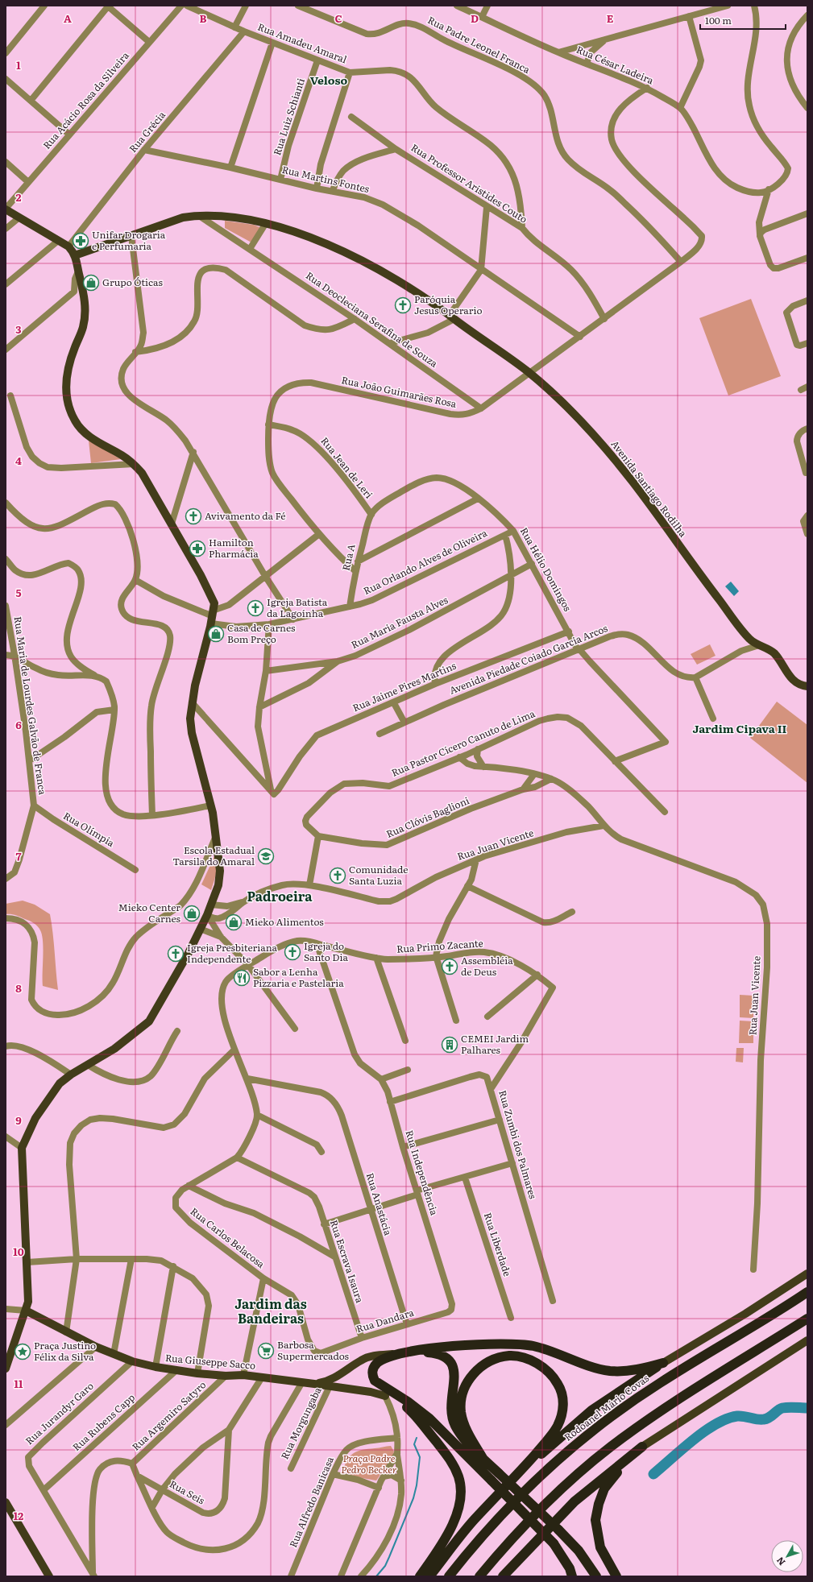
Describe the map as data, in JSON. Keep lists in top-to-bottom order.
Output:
{
  "streets": {
    "highway": ["Rodoanel Mário Covas"],
    "main road": ["Avenida Santiago Rodilha", "Rua Giuseppe Sacco"],
    "street": [
      "Rua Amadeu Amaral",
      "Rua Padre Leonel Franca",
      "Rua César Ladeira",
      "Rua Acácio Rosa da Silveira",
      "Rua Luiz Schianti",
      "Rua Grécia",
      "Rua Martins Fontes",
      "Rua Professor Aristides Couto",
      "Rua Deocleciana Serafina de Souza",
      "Rua João Guimarães Rosa",
      "Rua Jean de Leri",
      "Rua A",
      "Rua Orlando Alves de Oliveira",
      "Rua Hélio Domingos",
      "Rua Maria Fausta Alves",
      "Avenida Piedade Coiado Garcia Arcos",
      "Rua Jaime Pires Martins",
      "Rua Maria de Lourdes Galvão de Franca",
      "Rua Pastor Cícero Canuto de Lima",
      "Rua Clóvis Baglioni",
      "Rua Olímpia",
      "Rua Juan Vicente",
      "Rua Primo Zacante",
      "Rua Zumbi dos Palmares",
      "Rua Independência",
      "Rua Anastácia",
      "Rua Carlos Belacosa",
      "Rua Liberdade",
      "Rua Escrava Isaura",
      "Rua Dandara",
      "Rua Jurandyr Garo",
      "Rua Argemiro Satyro",
      "Rua Rubens Capp",
      "Rua Morgungaba",
      "Rua Seis",
      "Rua Alfredo Banicasa"
    ]
  },
  "crossings": [
    ["Rua Amadeu Amaral", "Rua Luiz Schianti"],
    ["Rua Amadeu Amaral", "Rua Grécia"],
    ["Rua Amadeu Amaral", "Rua Professor Aristides Couto"],
    ["Rua Padre Leonel Franca", "Rua João Guimarães Rosa"],
    ["Rua Luiz Schianti", "Rua Martins Fontes"],
    ["Rua Grécia", "Rua Martins Fontes"],
    ["Rua Martins Fontes", "Rua João Guimarães Rosa"],
    ["Rua Professor Aristides Couto", "Rua João Guimarães Rosa"],
    ["Rua Deocleciana Serafina de Souza", "Rua João Guimarães Rosa"],
    ["Rua Deocleciana Serafina de Souza", "Avenida Santiago Rodilha"],
    ["Rua João Guimarães Rosa", "Rua Jean de Leri"],
    ["Rua João Guimarães Rosa", "Avenida Santiago Rodilha"],
    ["Rua João Guimarães Rosa", "Rua A"],
    ["Rua Jean de Leri", "Rua A"],
    ["Rua Jean de Leri", "Rua Hélio Domingos"],
    ["Rua A", "Rua Orlando Alves de Oliveira"],
    ["Rua A", "Rua Hélio Domingos"],
    ["Rua Orlando Alves de Oliveira", "Rua Hélio Domingos"],
    ["Rua Hélio Domingos", "Rua Maria Fausta Alves"],
    ["Rua Hélio Domingos", "Avenida Piedade Coiado Garcia Arcos"],
    ["Rua Hélio Domingos", "Rua Jaime Pires Martins"],
    ["Rua Hélio Domingos", "Rua Pastor Cícero Canuto de Lima"],
    ["Rua Maria de Lourdes Galvão de Franca", "Rua Olímpia"],
    ["Rua Pastor Cícero Canuto de Lima", "Rua Clóvis Baglioni"],
    ["Rua Pastor Cícero Canuto de Lima", "Rua Juan Vicente"],
    ["Rua Clóvis Baglioni", "Rua Juan Vicente"],
    ["Rua Primo Zacante", "Rua Zumbi dos Palmares"],
    ["Rua Primo Zacante", "Rua Independência"],
    ["Rua Independência", "Rua Dandara"],
    ["Rua Anastácia", "Rua Dandara"],
    ["Rua Carlos Belacosa", "Rua Escrava Isaura"],
    ["Rua Carlos Belacosa", "Rua Dandara"],
    ["Rua Escrava Isaura", "Rua Dandara"],
    ["Rua Giuseppe Sacco", "Rua Jurandyr Garo"],
    ["Rua Giuseppe Sacco", "Rua Argemiro Satyro"],
    ["Rua Giuseppe Sacco", "Rua Rubens Capp"],
    ["Rua Giuseppe Sacco", "Rua Morgungaba"],
    ["Rua Jurandyr Garo", "Rua Argemiro Satyro"],
    ["Rua Jurandyr Garo", "Rua Rubens Capp"]
  ],
  "districts": [
    "Veloso",
    "Jardim Cipava II",
    "Padroeira",
    "Jardim das Bandeiras"
  ],
  "parks": ["Praça Padre Pedro Becker"],
  "places": {
    "pharmacy": ["Unifar Drogaria e Perfumaria", "Hamilton Pharmácia"],
    "shop": [
      "Grupo Óticas",
      "Casa de Carnes Bom Preço",
      "Mieko Center Carnes",
      "Mieko Alimentos"
    ],
    "church": [
      "Paróquia Jesus Operario",
      "Avivamento da Fé",
      "Igreja Batista da Lagoínha",
      "Comunidade Santa Luzia",
      "Igreja do Santo Dia",
      "Igreja Presbiteriana Independente",
      "Assembléia de Deus"
    ],
    "school or university": ["Escola Estadual Tarsila do Amaral"],
    "restaurant": ["Sabor a Lenha Pizzaria e Pastelaria"],
    "building": ["CEMEI Jardim Palhares"],
    "supermarket": ["Barbosa Supermercados"],
    "place": ["Praça Justino Félix da Silva"]
  },
  "scale_bar": "100 m",
  "north": "bottom left",
  "grid": {
    "columns": [
      "A",
      "B",
      "C",
      "D",
      "E"
    ],
    "rows": [
      "1",
      "2",
      "3",
      "4",
      "5",
      "6",
      "7",
      "8",
      "9",
      "10",
      "11",
      "12"
    ]
  }
}
